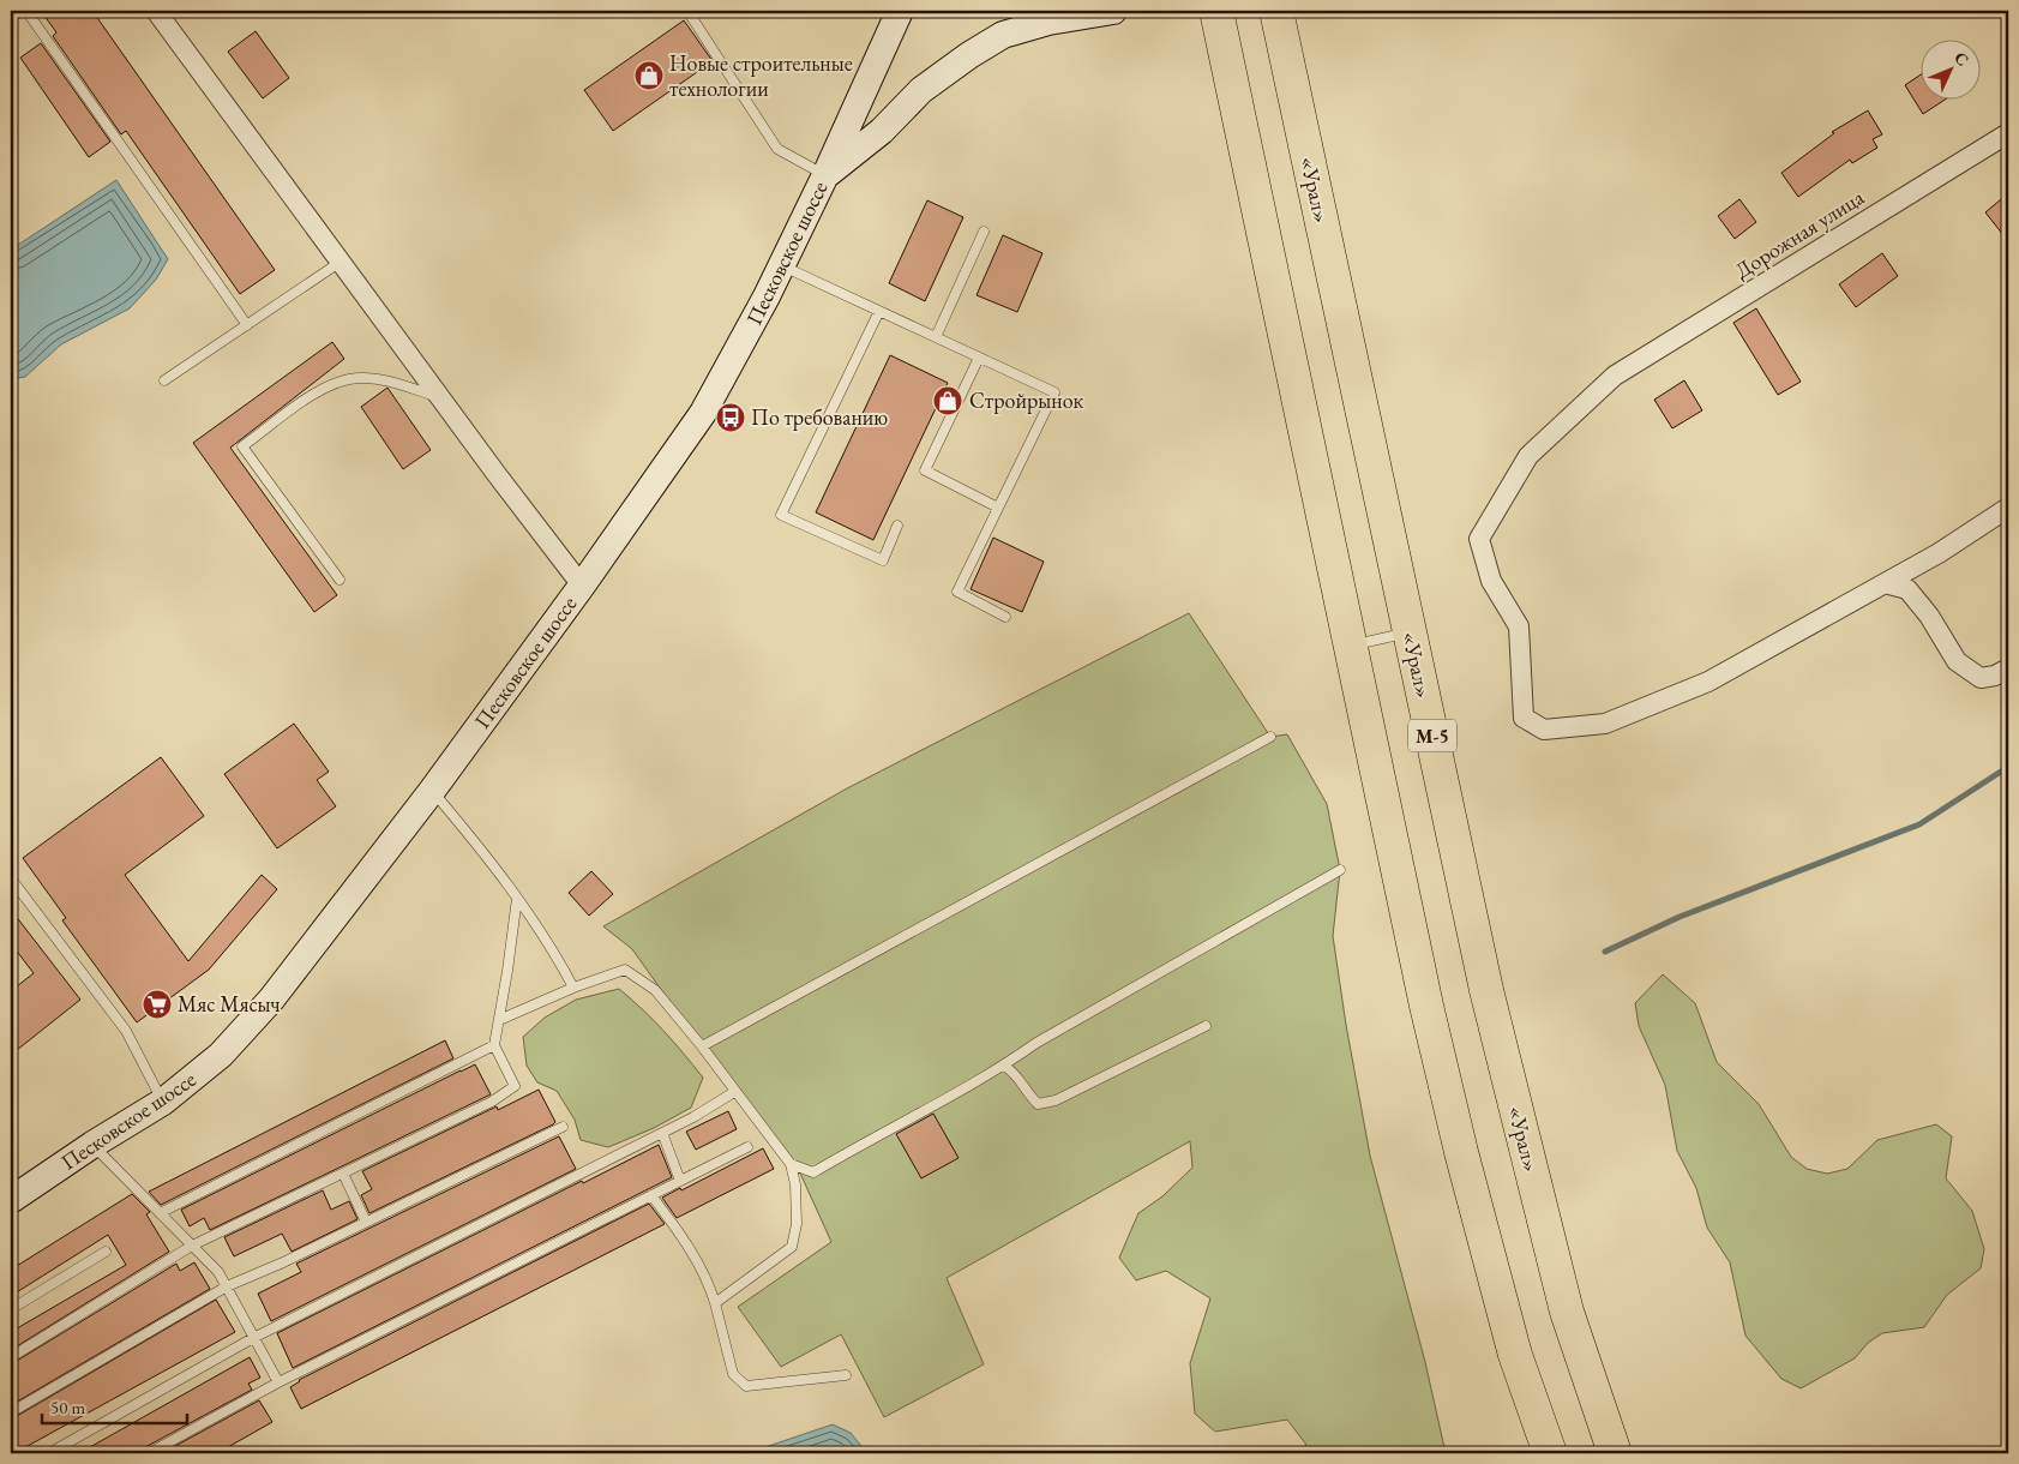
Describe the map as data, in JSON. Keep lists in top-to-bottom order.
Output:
{
  "streets": {
    "highway": ["«Урал»", "М-5"],
    "street": ["Дорожная улица", "Песковское шоссе"]
  },
  "places": {
    "shop": ["Новые строительные технологии", "Стройрынок"],
    "bus stop": ["По требованию"],
    "supermarket": ["Мяс Мясыч"]
  },
  "scale_bar": "50 m",
  "north": "top right"
}
